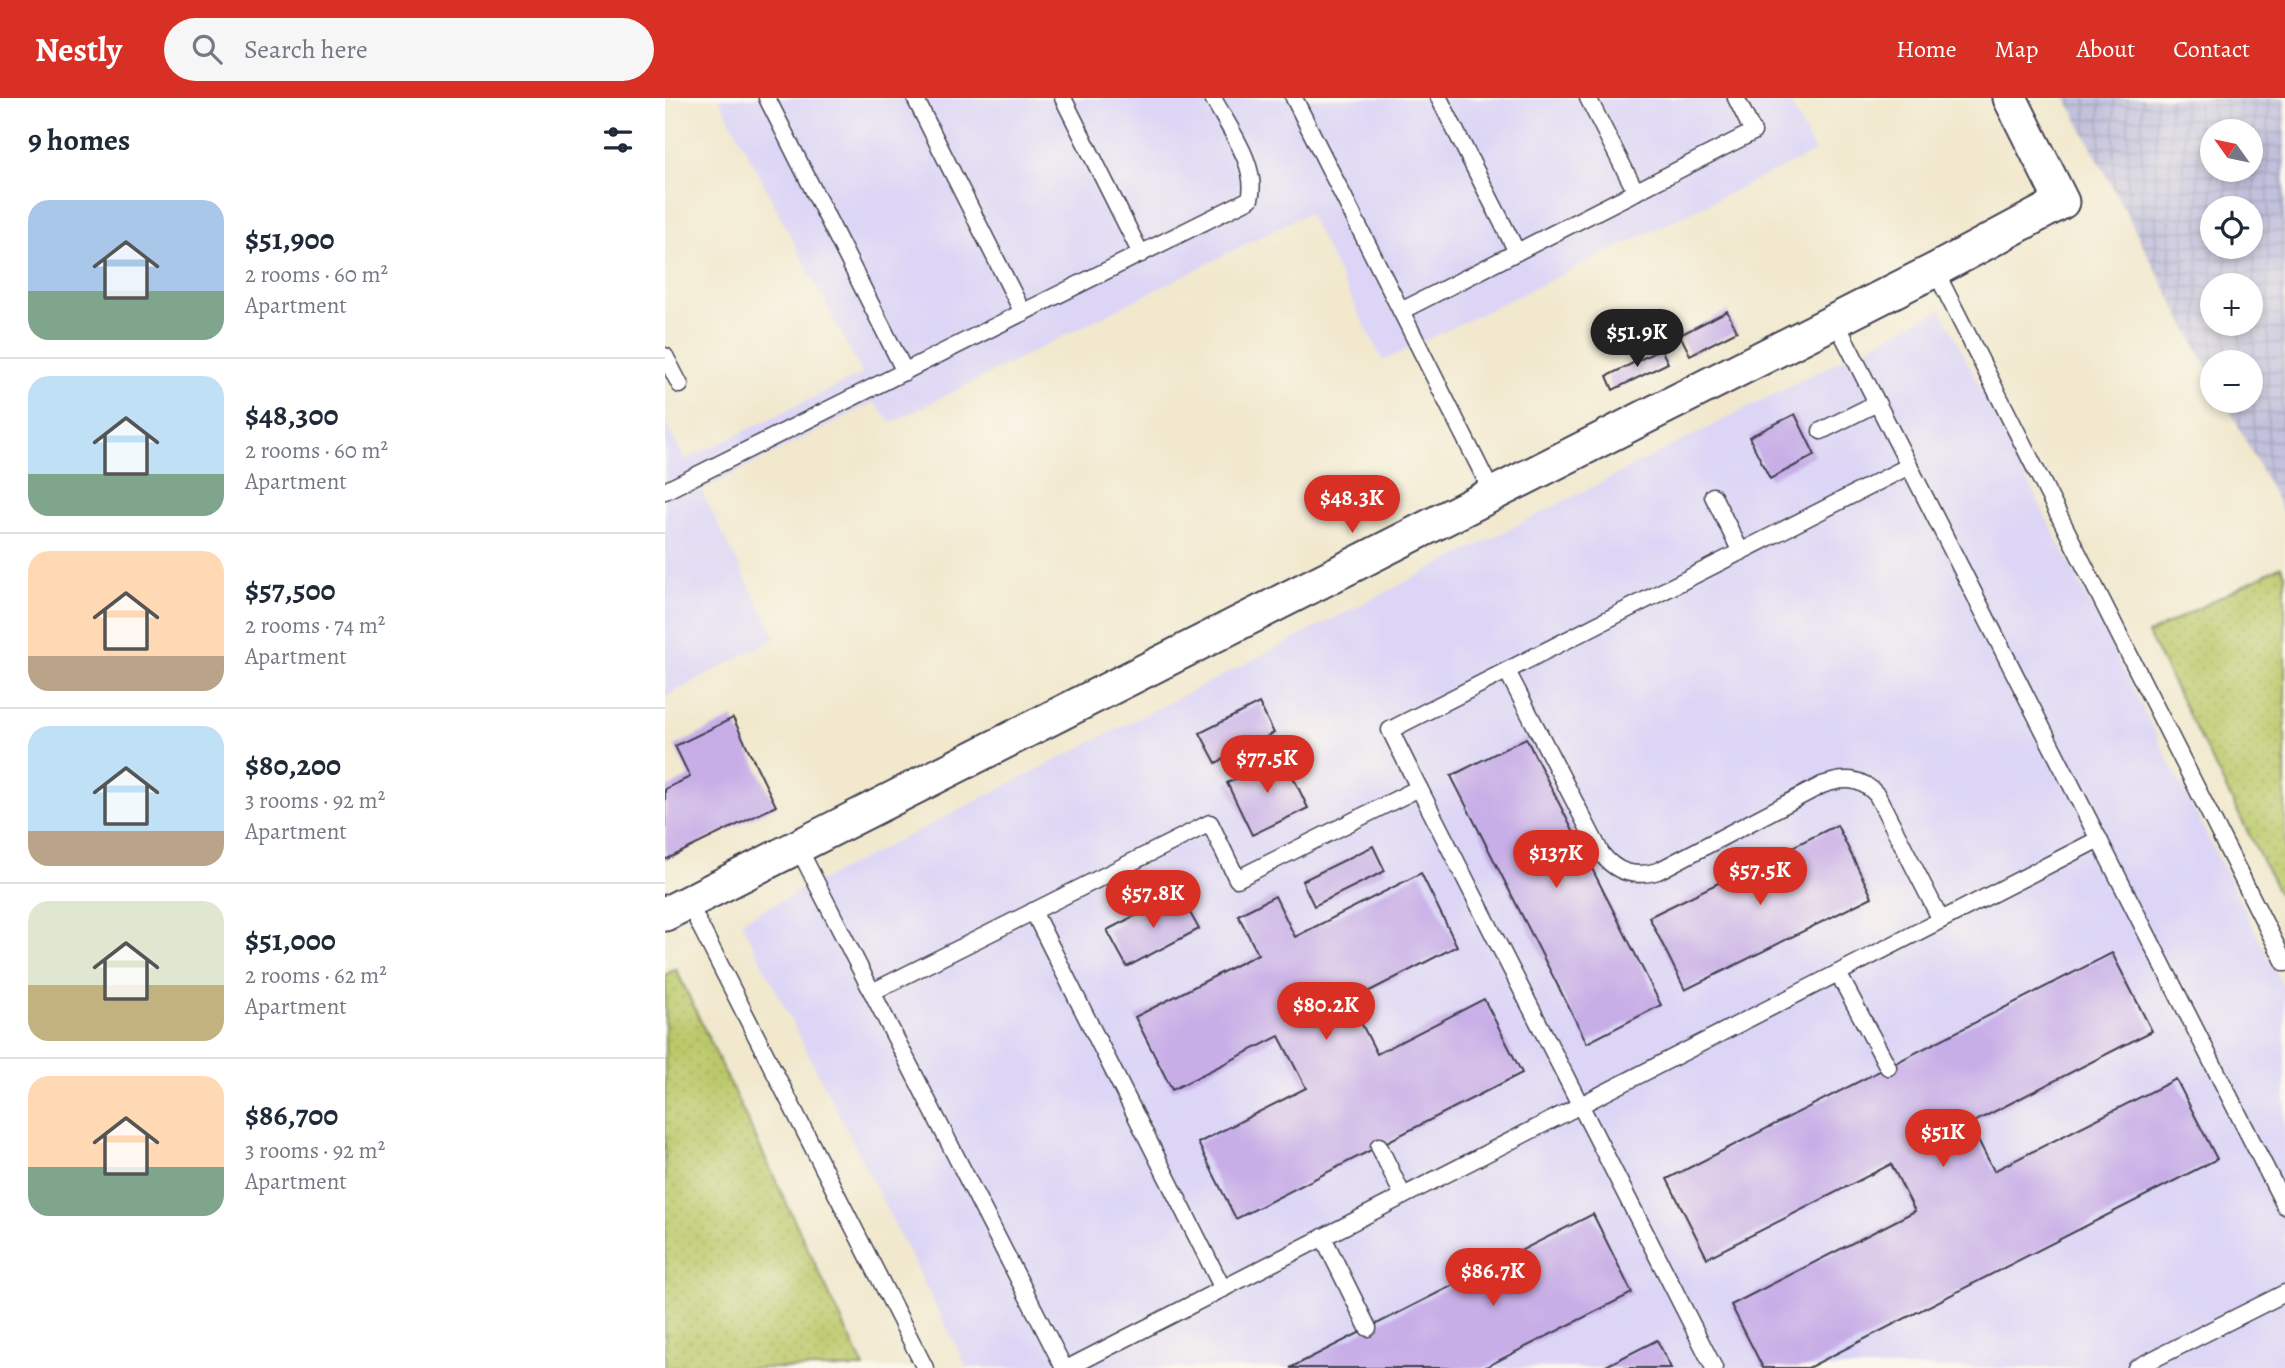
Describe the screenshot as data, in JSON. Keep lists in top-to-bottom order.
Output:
{
  "north": "top left",
  "page": {
    "header": "Nestly",
    "search": "Search here",
    "nav": [
      "Home",
      "Map",
      "About",
      "Contact"
    ],
    "heading": "9 homes",
    "map_buttons": ["+", "−"],
    "list": [
      {
        "name": "$51,900",
        "note": "2 rooms · 60 m² · Apartment"
      },
      {
        "name": "$48,300",
        "note": "2 rooms · 60 m² · Apartment"
      },
      {
        "name": "$57,500",
        "note": "2 rooms · 74 m² · Apartment"
      },
      {
        "name": "$80,200",
        "note": "3 rooms · 92 m² · Apartment"
      },
      {
        "name": "$51,000",
        "note": "2 rooms · 62 m² · Apartment"
      },
      {
        "name": "$86,700",
        "note": "3 rooms · 92 m² · Apartment"
      }
    ],
    "price": [
      "$51.9K",
      "$48.3K",
      "$77.5K",
      "$137K",
      "$57.5K",
      "$57.8K",
      "$80.2K",
      "$51K",
      "$86.7K"
    ]
  }
}
